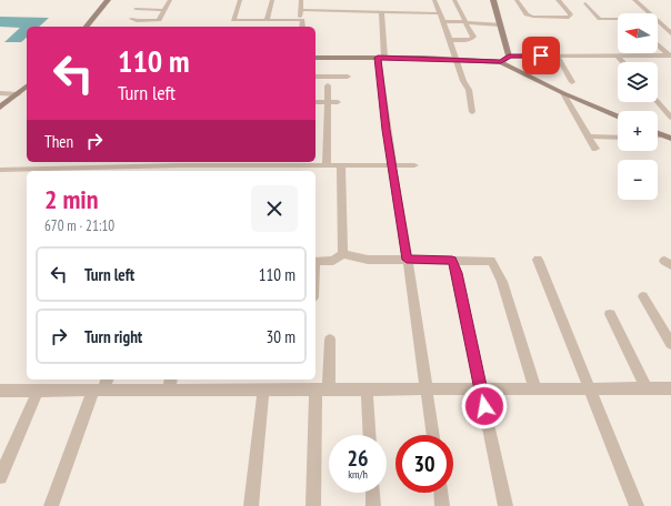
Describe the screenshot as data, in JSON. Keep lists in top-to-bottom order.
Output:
{
  "north": "left",
  "page": {
    "map_buttons": ["+", "−"],
    "turn": ["110 m", "Turn left"],
    "then": "Then",
    "heading": ["2 min", "670 m · 21:10"],
    "list": [
      {
        "name": "Turn left",
        "value": "110 m"
      },
      {
        "name": "Turn right",
        "value": "30 m"
      }
    ],
    "speed": "26 km/h",
    "limit": "30"
  }
}
